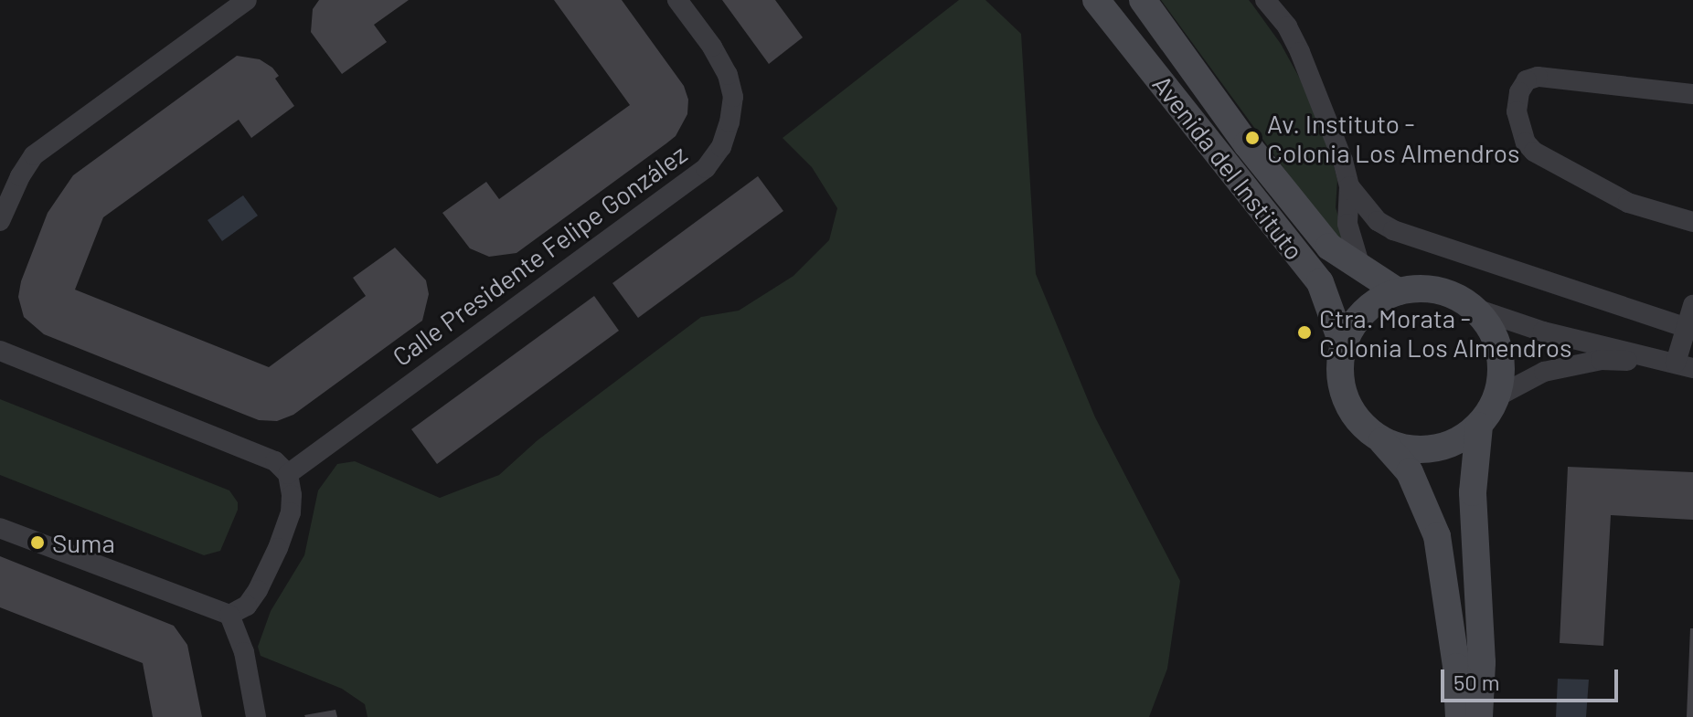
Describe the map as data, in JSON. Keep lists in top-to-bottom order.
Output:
{
  "streets": {
    "main road": ["Avenida del Instituto"],
    "street": ["Calle Presidente Felipe González"]
  },
  "places": ["Av. Instituto - Colonia Los Almendros", "Ctra. Morata - Colonia Los Almendros", "Suma"],
  "scale_bar": "50 m"
}
